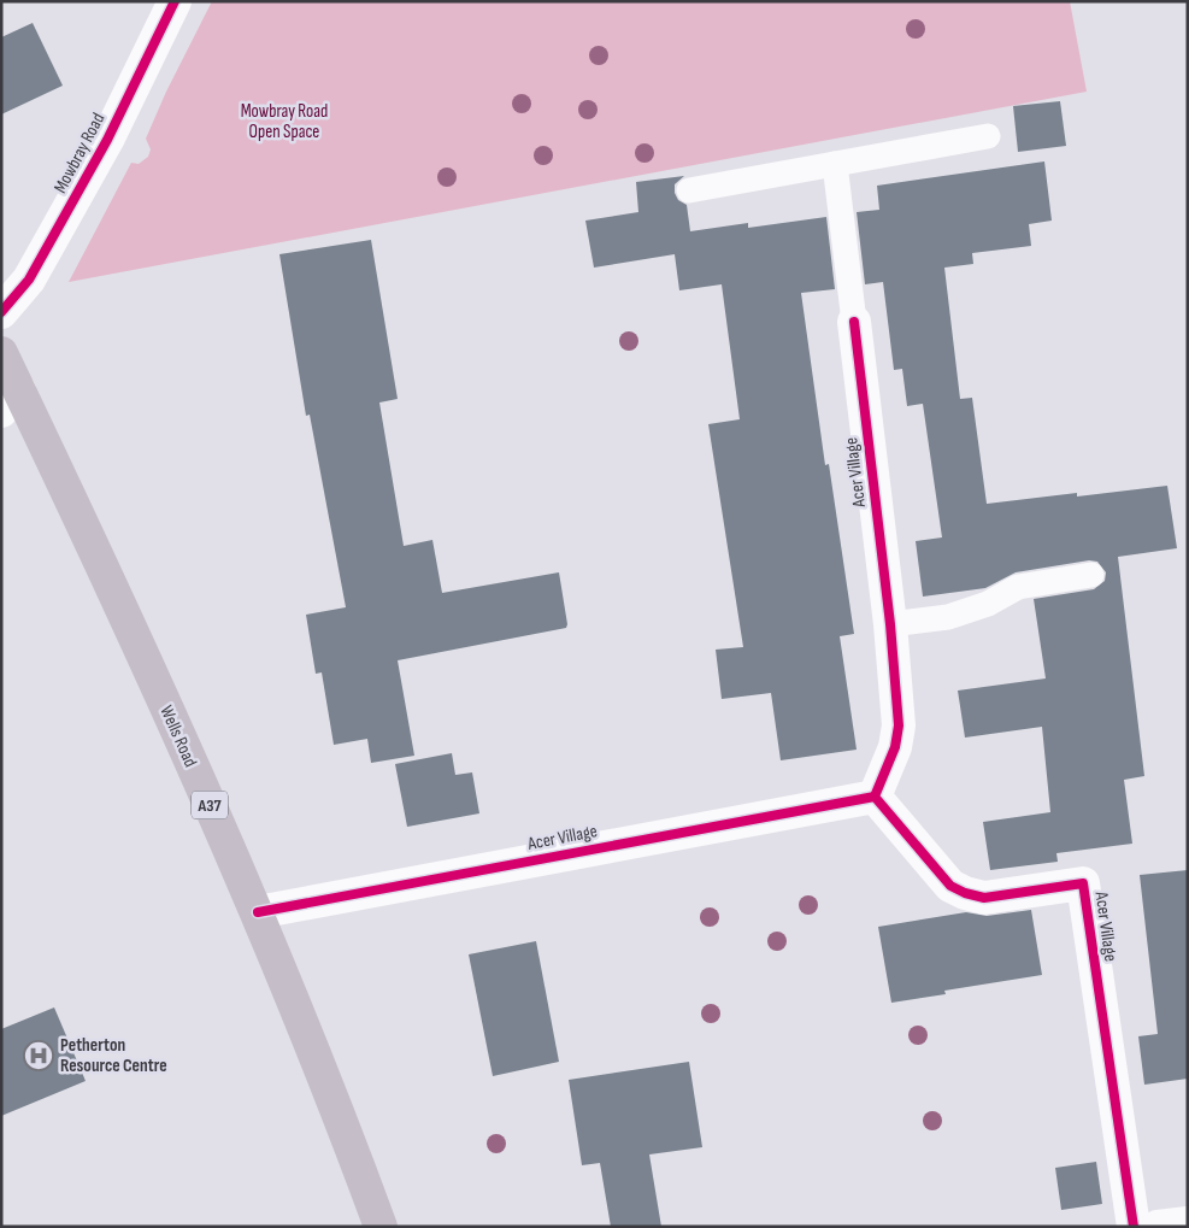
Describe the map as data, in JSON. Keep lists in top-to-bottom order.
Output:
{
  "streets": {
    "highway": ["Wells Road", "A37"],
    "street": ["Mowbray Road", "Acer Village"]
  },
  "crossings": [
    ["Acer Village", "Wells Road"]
  ],
  "parks": ["Mowbray Road Open Space"],
  "places": {
    "hospital": ["Petherton Resource Centre"]
  }
}
